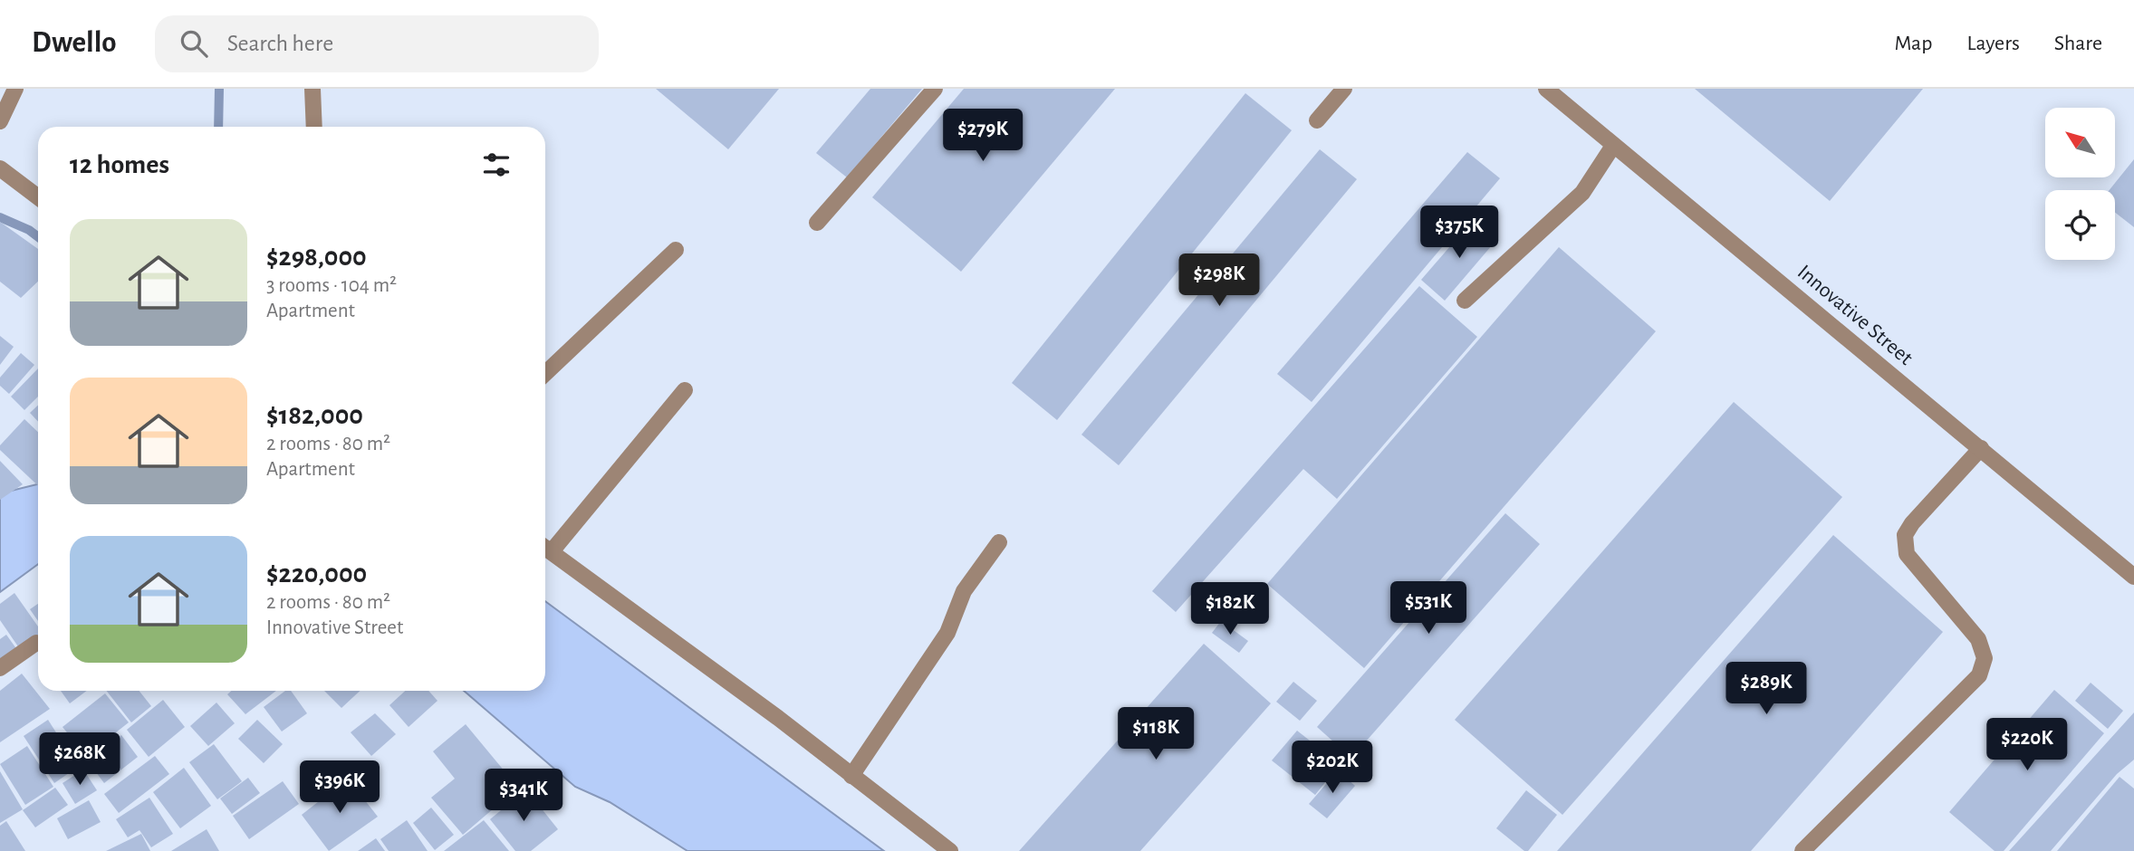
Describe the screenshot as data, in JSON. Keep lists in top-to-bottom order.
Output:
{
  "streets": {
    "street": ["Innovative Street"]
  },
  "north": "top left",
  "page": {
    "header": "Dwello",
    "search": "Search here",
    "nav": ["Map", "Layers", "Share"],
    "price": [
      "$279K",
      "$375K",
      "$298K",
      "$531K",
      "$182K",
      "$289K",
      "$118K",
      "$220K",
      "$268K",
      "$202K",
      "$396K",
      "$341K"
    ],
    "heading": "12 homes",
    "list": [
      {
        "name": "$298,000",
        "note": "3 rooms · 104 m² · Apartment"
      },
      {
        "name": "$182,000",
        "note": "2 rooms · 80 m² · Apartment"
      },
      {
        "name": "$220,000",
        "note": "2 rooms · 80 m² · Innovative Street"
      }
    ]
  }
}
